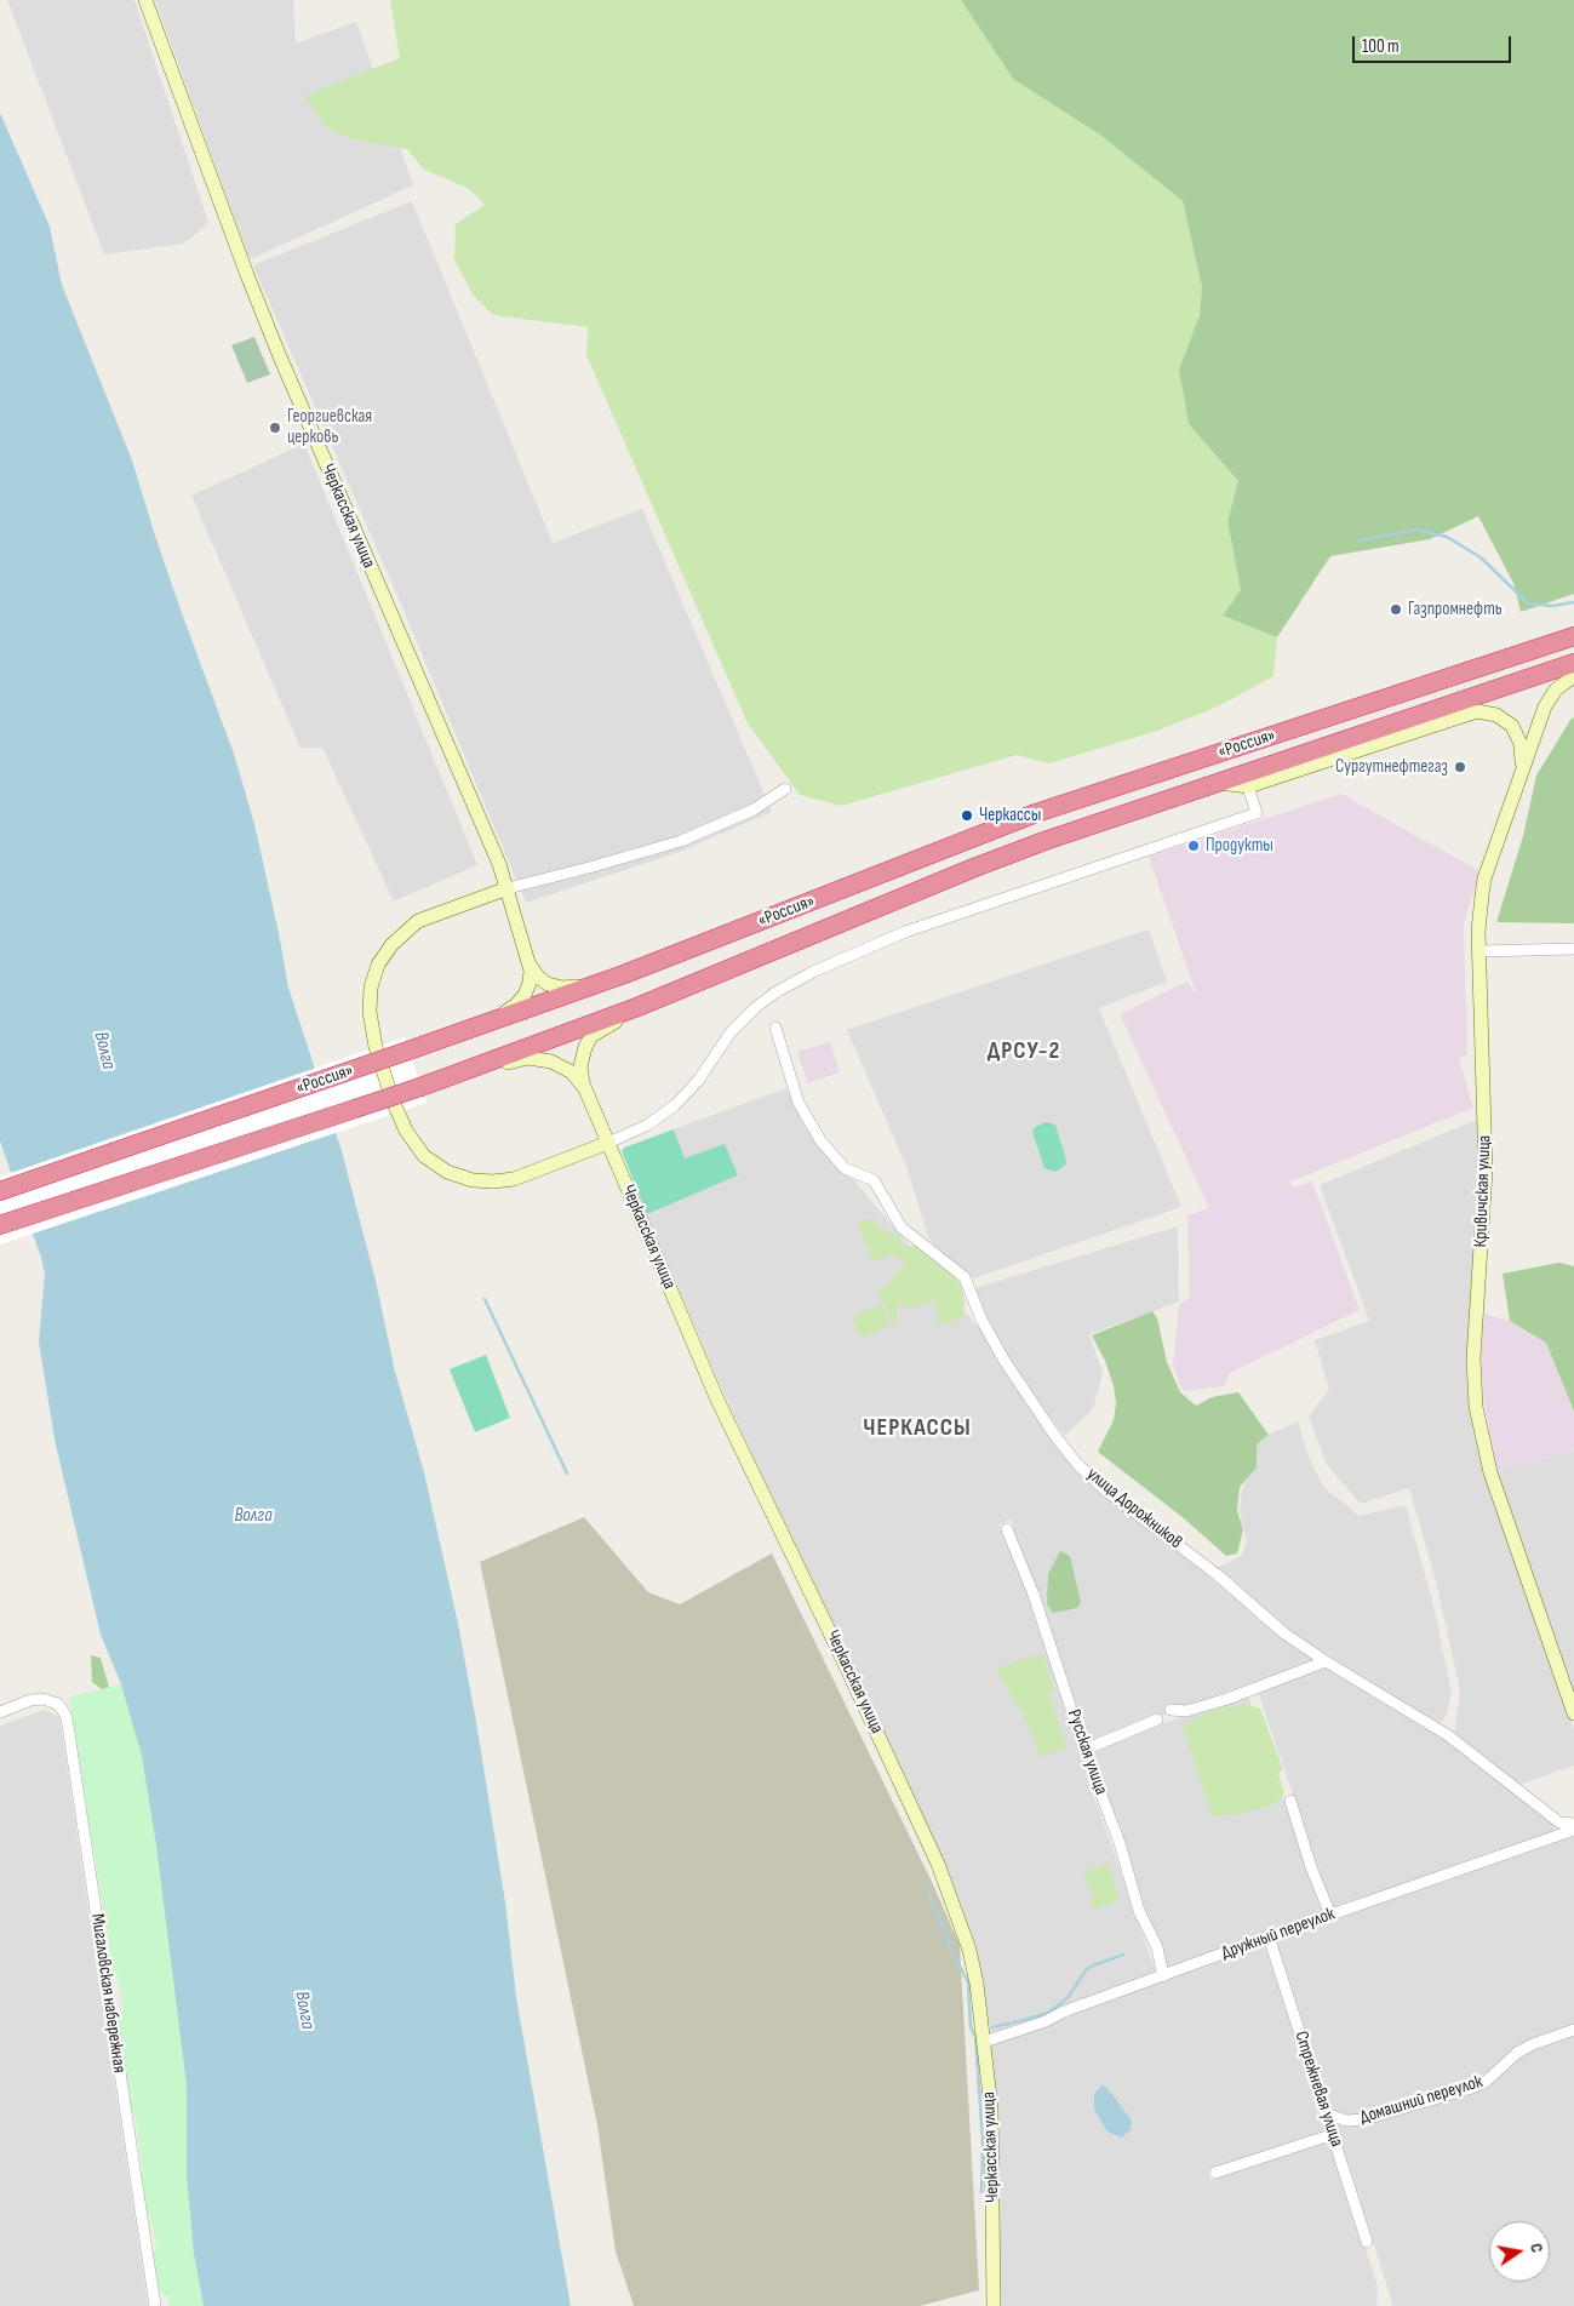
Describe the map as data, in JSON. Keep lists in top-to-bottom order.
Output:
{
  "streets": {
    "highway": ["«Россия»"],
    "street": [
      "Черкасская улица",
      "Кривичская улица",
      "улица Дорожников",
      "Русская улица",
      "Дружный переулок",
      "Мигаловская набережная",
      "Стрежневая улица",
      "Домашний переулок"
    ]
  },
  "crossings": [
    ["Черкасская улица", "«Россия»"],
    ["Черкасская улица", "Дружный переулок"],
    ["Русская улица", "Дружный переулок"],
    ["Дружный переулок", "Стрежневая улица"],
    ["Стрежневая улица", "Домашний переулок"]
  ],
  "districts": ["ДРСУ-2", "ЧЕРКАССЫ"],
  "water": ["Волга"],
  "places": [
    "Георгиевская церковь",
    "Газпромнефть",
    "Сургутнефтегаз",
    "Черкассы",
    "Продукты"
  ],
  "scale_bar": "100 m",
  "north": "right"
}
